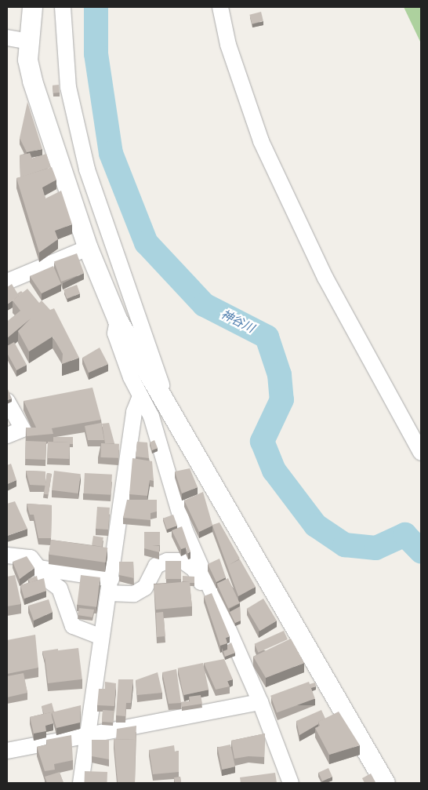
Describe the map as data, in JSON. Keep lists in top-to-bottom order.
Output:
{
  "water": ["神谷川"]
}
